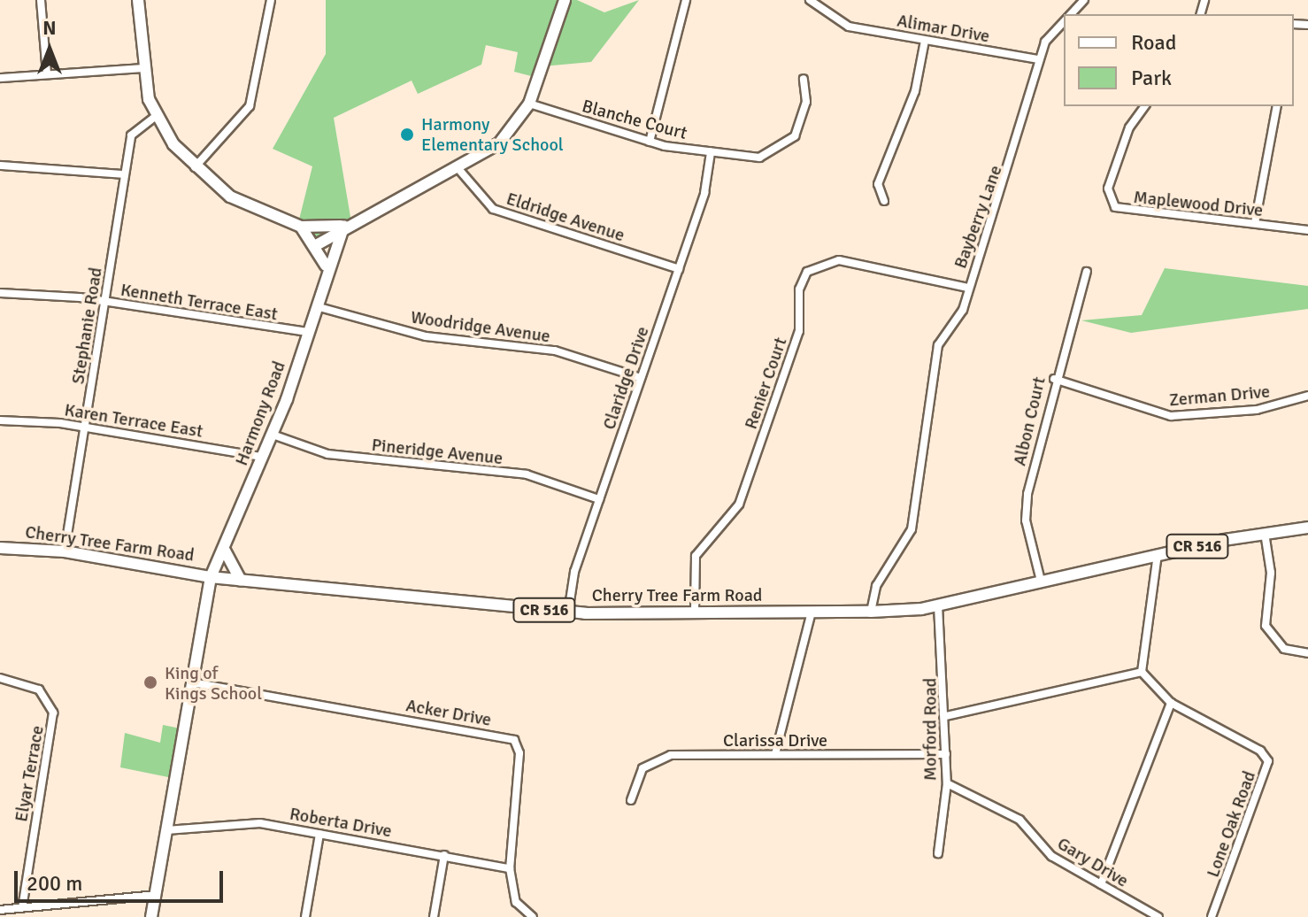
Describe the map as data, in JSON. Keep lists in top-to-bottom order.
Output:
{
  "streets": {
    "street": [
      "Alimar Drive",
      "Blanche Court",
      "Maplewood Drive",
      "Eldridge Avenue",
      "Bayberry Lane",
      "Kenneth Terrace East",
      "Stephanie Road",
      "Woodridge Avenue",
      "Claridge Drive",
      "Renier Court",
      "Zerman Drive",
      "Harmony Road",
      "Karen Terrace East",
      "Albon Court",
      "Pineridge Avenue",
      "Cherry Tree Farm Road",
      "CR 516",
      "Acker Drive",
      "Morford Road",
      "Clarissa Drive",
      "Elyar Terrace",
      "Roberta Drive",
      "Lone Oak Road",
      "Gary Drive"
    ]
  },
  "crossings": [
    ["Alimar Drive", "Bayberry Lane"],
    ["Blanche Court", "Claridge Drive"],
    ["Eldridge Avenue", "Claridge Drive"],
    ["Bayberry Lane", "Renier Court"],
    ["Bayberry Lane", "Cherry Tree Farm Road"],
    ["Kenneth Terrace East", "Stephanie Road"],
    ["Kenneth Terrace East", "Harmony Road"],
    ["Stephanie Road", "Karen Terrace East"],
    ["Stephanie Road", "Cherry Tree Farm Road"],
    ["Woodridge Avenue", "Claridge Drive"],
    ["Woodridge Avenue", "Harmony Road"],
    ["Claridge Drive", "Pineridge Avenue"],
    ["Claridge Drive", "Cherry Tree Farm Road"],
    ["Renier Court", "Cherry Tree Farm Road"],
    ["Zerman Drive", "Albon Court"],
    ["Harmony Road", "Karen Terrace East"],
    ["Harmony Road", "Pineridge Avenue"],
    ["Harmony Road", "Cherry Tree Farm Road"],
    ["Harmony Road", "Acker Drive"],
    ["Harmony Road", "Roberta Drive"],
    ["Albon Court", "Cherry Tree Farm Road"],
    ["Cherry Tree Farm Road", "Morford Road"],
    ["Acker Drive", "Roberta Drive"],
    ["Morford Road", "Clarissa Drive"],
    ["Morford Road", "Gary Drive"]
  ],
  "places": ["Harmony Elementary School", "King of Kings School"],
  "legend": ["Road", "Park"],
  "scale_bar": "200 m",
  "north": "top"
}
